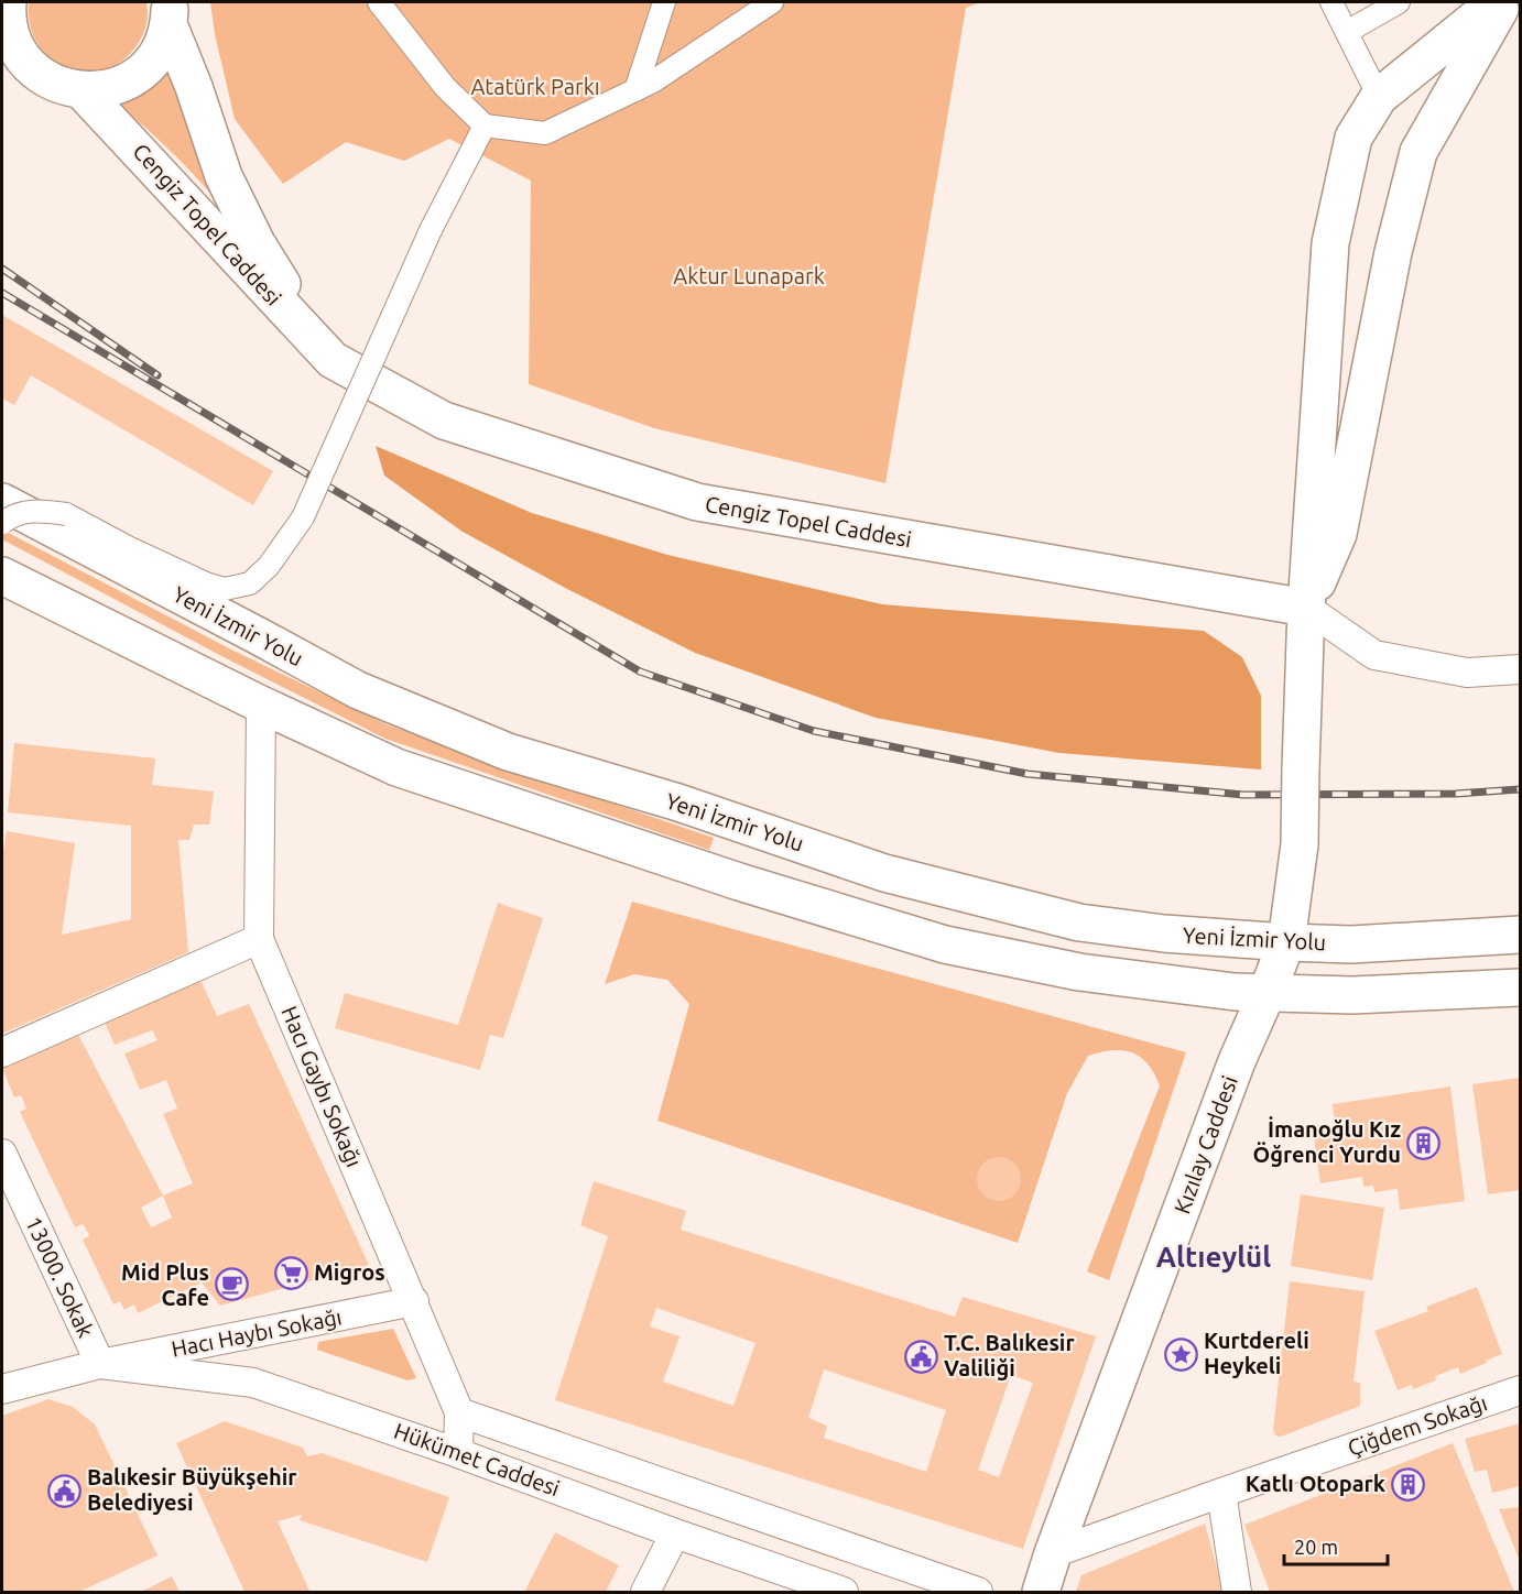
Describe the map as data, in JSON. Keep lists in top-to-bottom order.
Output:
{
  "streets": {
    "main road": ["Cengiz Topel Caddesi", "Yeni İzmir Yolu", "Kızılay Caddesi"],
    "street": [
      "Hacı Gaybı Sokağı",
      "13000. Sokak",
      "Hacı Haybı Sokağı",
      "Çiğdem Sokağı",
      "Hükümet Caddesi"
    ]
  },
  "crossings": [
    ["Cengiz Topel Caddesi", "Kızılay Caddesi"],
    ["Yeni İzmir Yolu", "Kızılay Caddesi"],
    ["Hacı Gaybı Sokağı", "Hacı Haybı Sokağı"],
    ["Hacı Gaybı Sokağı", "Hükümet Caddesi"],
    ["Kızılay Caddesi", "Çiğdem Sokağı"],
    ["13000. Sokak", "Hacı Haybı Sokağı"],
    ["13000. Sokak", "Hükümet Caddesi"],
    ["Hacı Haybı Sokağı", "Hükümet Caddesi"]
  ],
  "districts": ["Altıeylül"],
  "parks": ["Atatürk Parkı", "Aktur Lunapark"],
  "places": {
    "building": ["İmanoğlu Kız Öğrenci Yurdu", "Katlı Otopark"],
    "supermarket": ["Migros"],
    "cafe": ["Mid Plus Cafe"],
    "place": ["Kurtdereli Heykeli"],
    "public building": ["T.C. Balıkesir Valiliği", "Balıkesir Büyükşehir Belediyesi"]
  },
  "scale_bar": "20 m"
}
